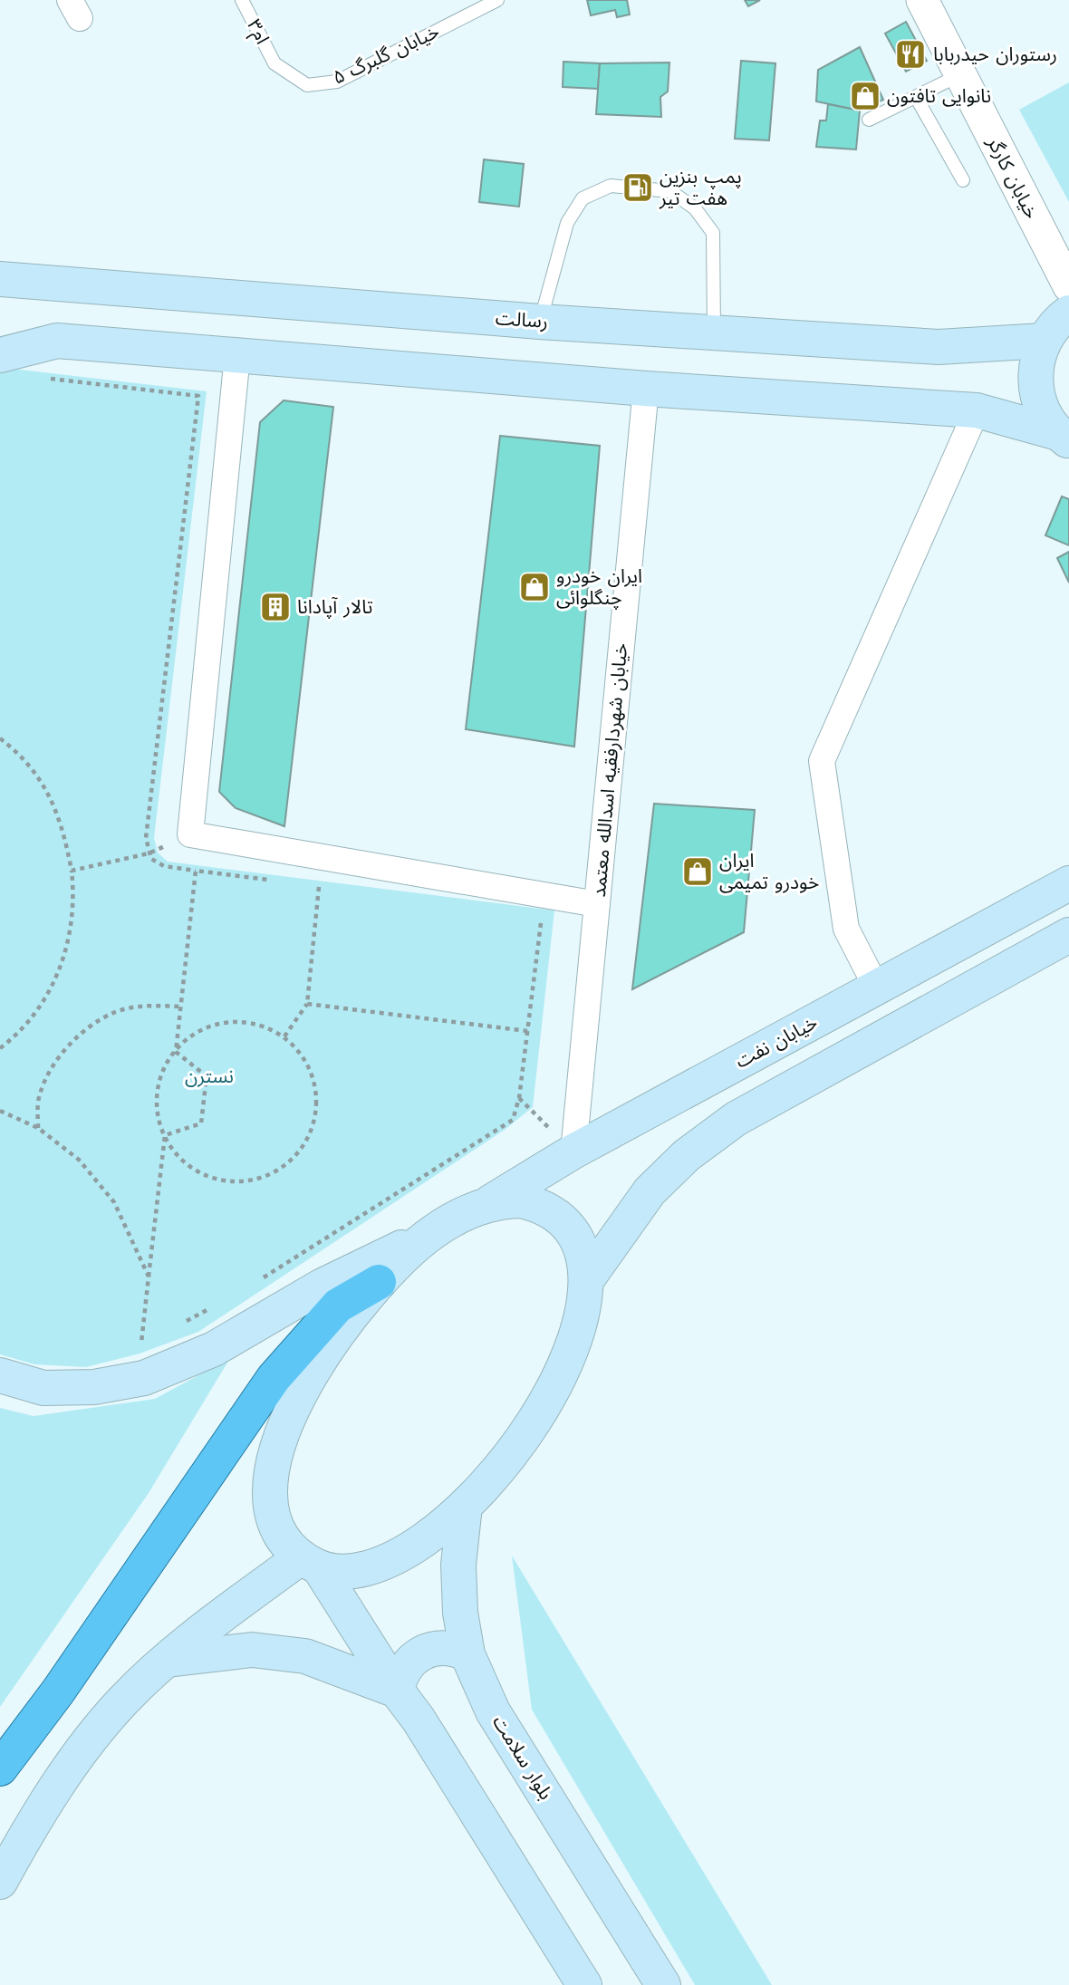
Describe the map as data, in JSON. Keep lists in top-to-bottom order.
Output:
{
  "streets": {
    "main road": ["رسالت", "خیابان نفت", "بلوار سلامت"],
    "street": ["خیابان کارگر", "خیابان شهردارفقیه اسدالله معتمد"],
    "lane": ["ام۳", "خیابان گلبرگ ۵"]
  },
  "crossings": [
    ["ام۳", "خیابان گلبرگ ۵"],
    ["خیابان شهردارفقیه اسدالله معتمد", "خیابان نفت"]
  ],
  "parks": ["نسترن"],
  "places": {
    "restaurant": ["رستوران حیدربابا"],
    "shop": ["نانوایی تافتون", "ایران خودرو چنگلوائی", "ایران خودرو تمیمی"],
    "fuel station": ["پمپ بنزین هفت تیر"],
    "building": ["تالار آپادانا"]
  }
}
